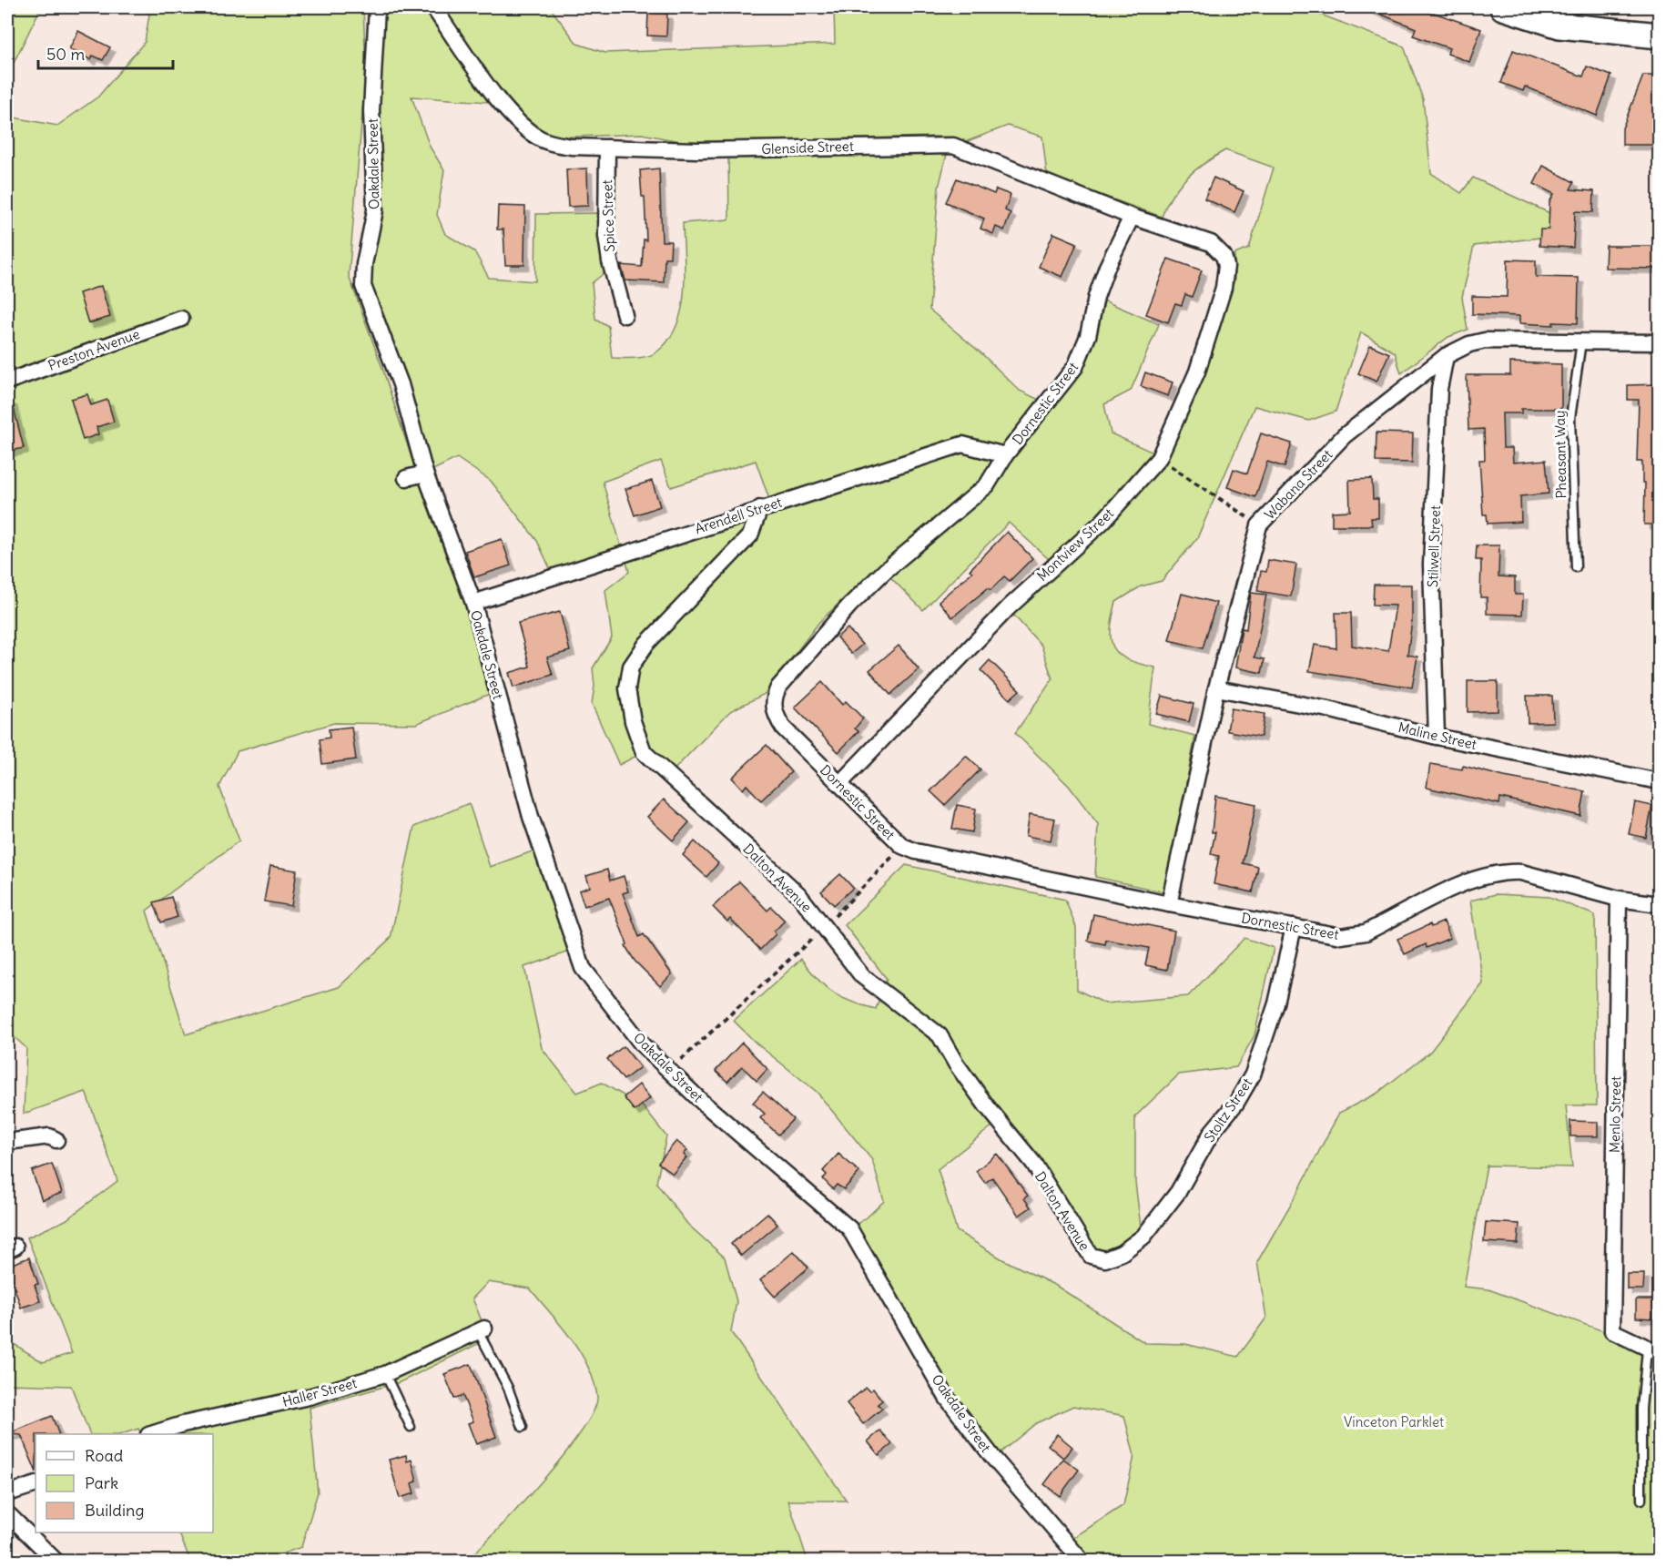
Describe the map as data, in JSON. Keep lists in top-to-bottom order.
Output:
{
  "streets": {
    "street": [
      "Glenside Street",
      "Oakdale Street",
      "Spice Street",
      "Preston Avenue",
      "Dornestic Street",
      "Wabana Street",
      "Arendell Street",
      "Montview Street",
      "Stilwell Street",
      "Maline Street",
      "Dalton Avenue",
      "Stoltz Street",
      "Menlo Street",
      "Haller Street"
    ],
    "lane": ["Pheasant Way"]
  },
  "crossings": [
    ["Glenside Street", "Spice Street"],
    ["Glenside Street", "Dornestic Street"],
    ["Glenside Street", "Montview Street"],
    ["Oakdale Street", "Arendell Street"],
    ["Dornestic Street", "Wabana Street"],
    ["Dornestic Street", "Arendell Street"],
    ["Dornestic Street", "Montview Street"],
    ["Dornestic Street", "Stoltz Street"],
    ["Dornestic Street", "Menlo Street"],
    ["Pheasant Way", "Wabana Street"],
    ["Wabana Street", "Stilwell Street"],
    ["Wabana Street", "Maline Street"],
    ["Arendell Street", "Dalton Avenue"],
    ["Stilwell Street", "Maline Street"],
    ["Dalton Avenue", "Stoltz Street"]
  ],
  "parks": ["Vinceton Parklet"],
  "legend": ["Road", "Park", "Building"],
  "scale_bar": "50 m"
}
